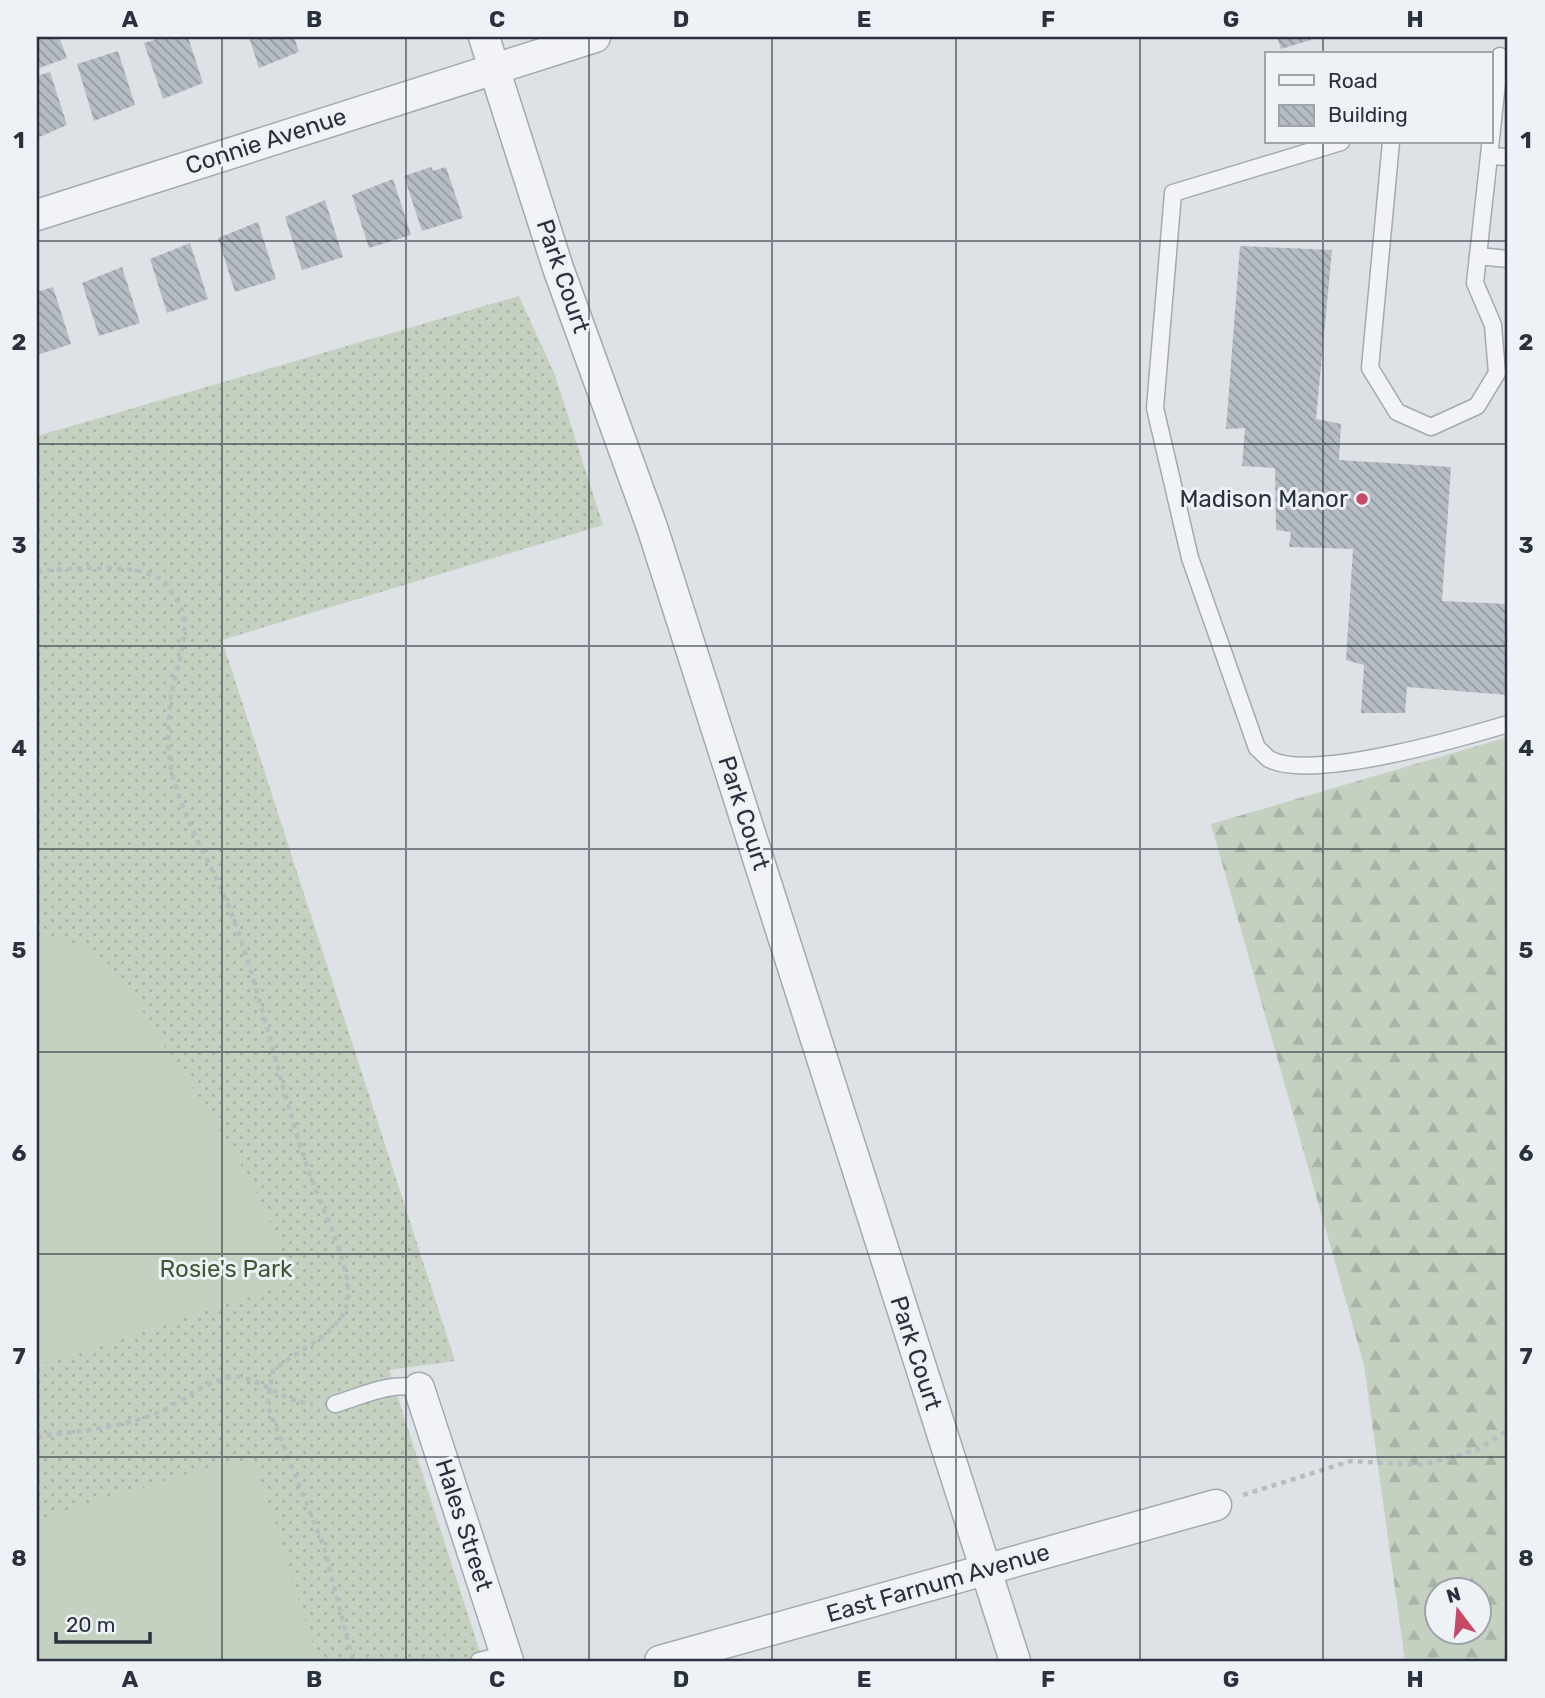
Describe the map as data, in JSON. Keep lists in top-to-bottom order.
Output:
{
  "streets": {
    "street": [
      "Connie Avenue",
      "Park Court",
      "Hales Street",
      "East Farnum Avenue"
    ]
  },
  "crossings": [
    ["Connie Avenue", "Park Court"],
    ["Park Court", "East Farnum Avenue"]
  ],
  "parks": ["Rosie's Park"],
  "places": ["Madison Manor"],
  "legend": ["Road", "Building"],
  "scale_bar": "20 m",
  "north": "top",
  "grid": {
    "columns": [
      "A",
      "B",
      "C",
      "D",
      "E",
      "F",
      "G",
      "H"
    ],
    "rows": [
      "1",
      "2",
      "3",
      "4",
      "5",
      "6",
      "7",
      "8"
    ]
  }
}
